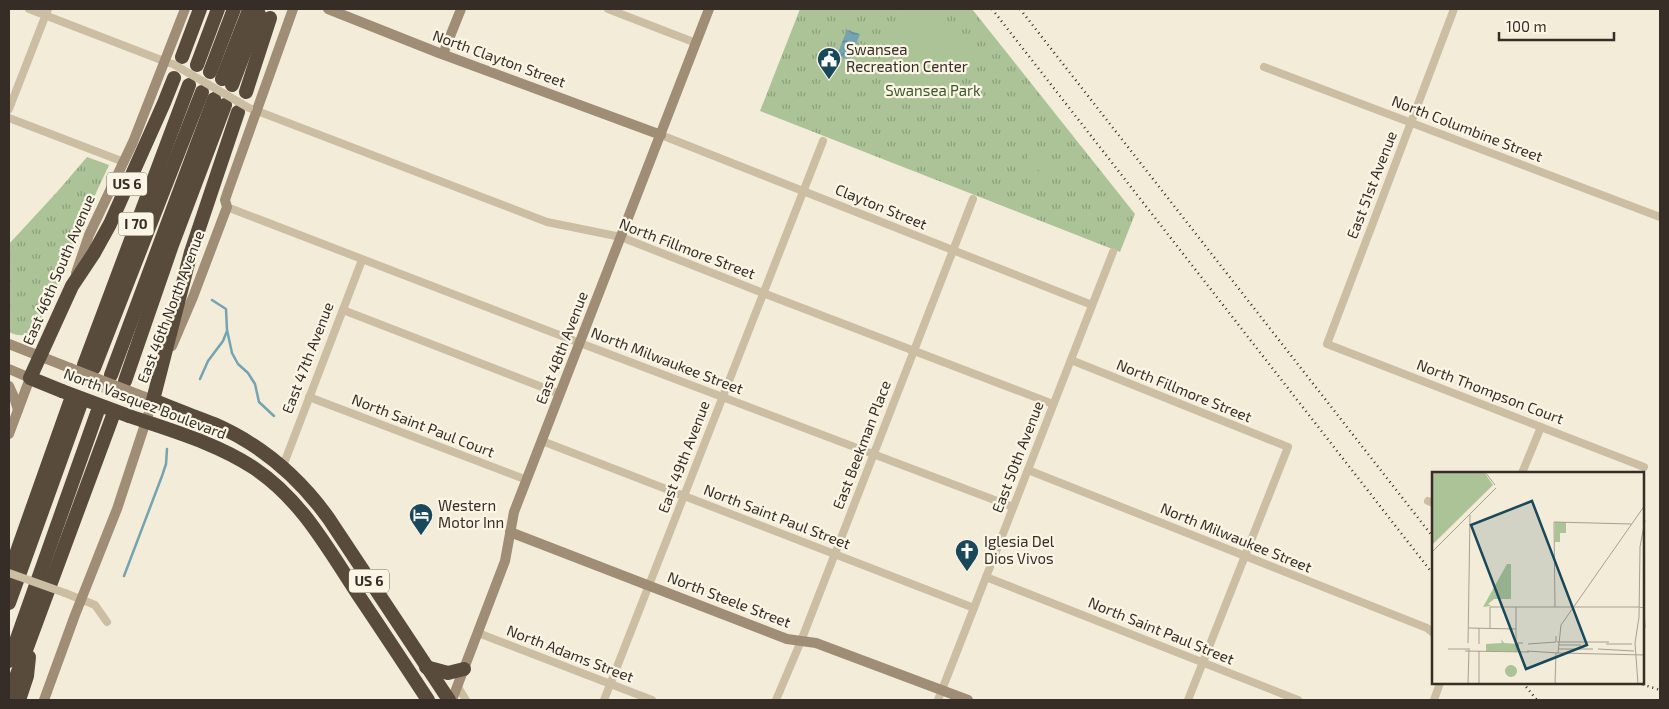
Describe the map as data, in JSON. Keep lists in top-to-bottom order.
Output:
{
  "streets": {
    "highway": [
      "US 6",
      "I 70",
      "East 46th South Avenue",
      "East 46th North Avenue",
      "North Vasquez Boulevard"
    ],
    "street": [
      "North Clayton Street",
      "North Columbine Street",
      "East 51st Avenue",
      "Clayton Street",
      "North Fillmore Street",
      "East 48th Avenue",
      "East 47th Avenue",
      "North Milwaukee Street",
      "North Thompson Court",
      "North Saint Paul Court",
      "East Beekman Place",
      "East 49th Avenue",
      "East 50th Avenue",
      "North Saint Paul Street",
      "North Steele Street",
      "North Adams Street"
    ]
  },
  "crossings": [
    ["North Clayton Street", "Clayton Street"],
    ["North Clayton Street", "East 48th Avenue"],
    ["North Columbine Street", "East 51st Avenue"],
    ["US 6", "North Fillmore Street"],
    ["US 6", "East 46th South Avenue"],
    ["East 51st Avenue", "North Thompson Court"],
    ["Clayton Street", "East 48th Avenue"],
    ["Clayton Street", "East Beekman Place"],
    ["Clayton Street", "East 49th Avenue"],
    ["Clayton Street", "East 50th Avenue"],
    ["North Fillmore Street", "East 46th South Avenue"],
    ["North Fillmore Street", "East 46th North Avenue"],
    ["North Fillmore Street", "East 48th Avenue"],
    ["North Fillmore Street", "North Milwaukee Street"],
    ["North Fillmore Street", "East Beekman Place"],
    ["North Fillmore Street", "East 49th Avenue"],
    ["North Fillmore Street", "East 50th Avenue"],
    ["East 46th South Avenue", "North Vasquez Boulevard"],
    ["East 46th North Avenue", "North Milwaukee Street"],
    ["East 46th North Avenue", "North Vasquez Boulevard"],
    ["East 48th Avenue", "North Milwaukee Street"],
    ["East 48th Avenue", "North Vasquez Boulevard"],
    ["East 48th Avenue", "North Saint Paul Court"],
    ["East 48th Avenue", "North Saint Paul Street"],
    ["East 48th Avenue", "North Steele Street"],
    ["East 48th Avenue", "North Adams Street"],
    ["East 47th Avenue", "North Milwaukee Street"],
    ["East 47th Avenue", "North Vasquez Boulevard"],
    ["East 47th Avenue", "North Saint Paul Court"],
    ["North Milwaukee Street", "East Beekman Place"],
    ["North Milwaukee Street", "East 49th Avenue"],
    ["North Milwaukee Street", "East 50th Avenue"],
    ["East Beekman Place", "North Saint Paul Street"],
    ["East Beekman Place", "North Steele Street"],
    ["East 49th Avenue", "North Saint Paul Street"],
    ["East 49th Avenue", "North Steele Street"],
    ["East 49th Avenue", "North Adams Street"],
    ["East 50th Avenue", "North Saint Paul Street"],
    ["East 50th Avenue", "North Steele Street"]
  ],
  "parks": ["Swansea Park"],
  "places": {
    "public building": ["Swansea Recreation Center"],
    "hotel": ["Western Motor Inn"],
    "church": ["Iglesia Del Dios Vivos"]
  },
  "scale_bar": "100 m"
}
